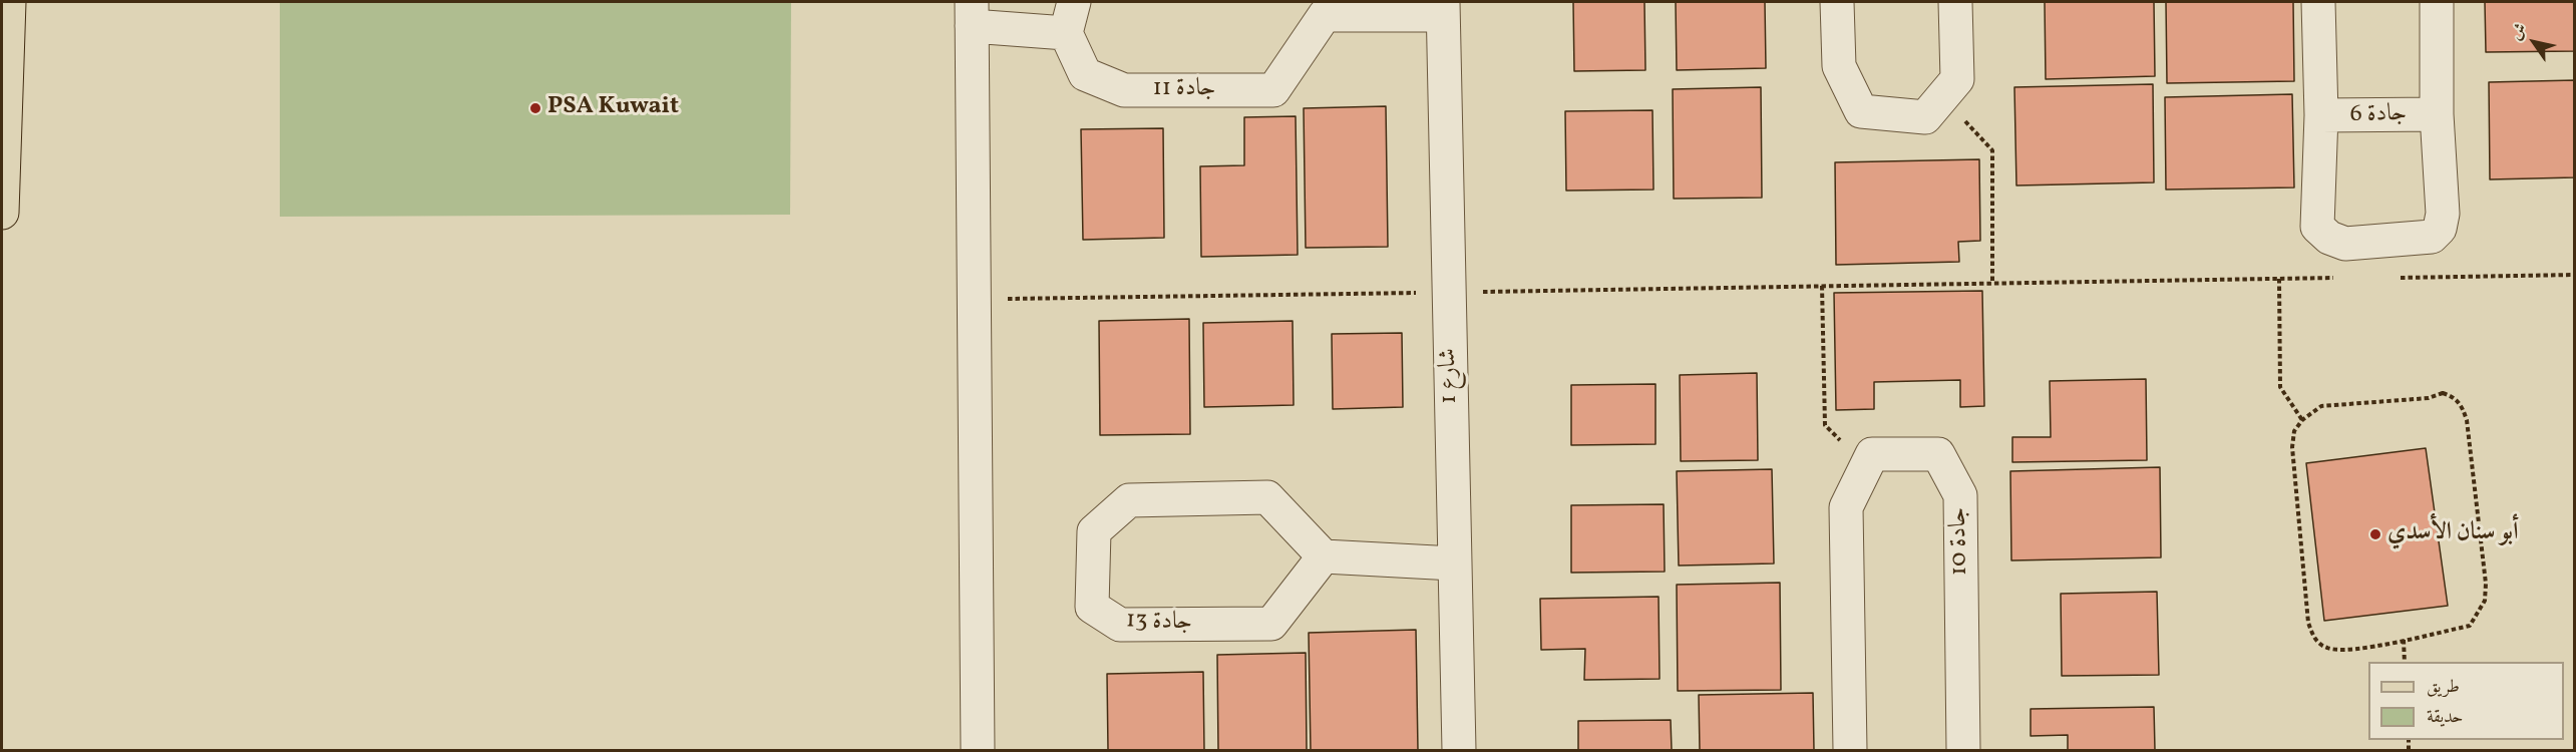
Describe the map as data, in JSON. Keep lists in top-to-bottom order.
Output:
{
  "streets": {
    "street": [
      "جادة 11",
      "جادة 6",
      "شارع 1",
      "جادة 10",
      "جادة 13"
    ]
  },
  "crossings": [
    ["جادة 11", "شارع 1"]
  ],
  "places": ["PSA Kuwait", "أبو سنان الأسدي"],
  "legend": ["طريق", "حديقة"],
  "north": "top left"
}
